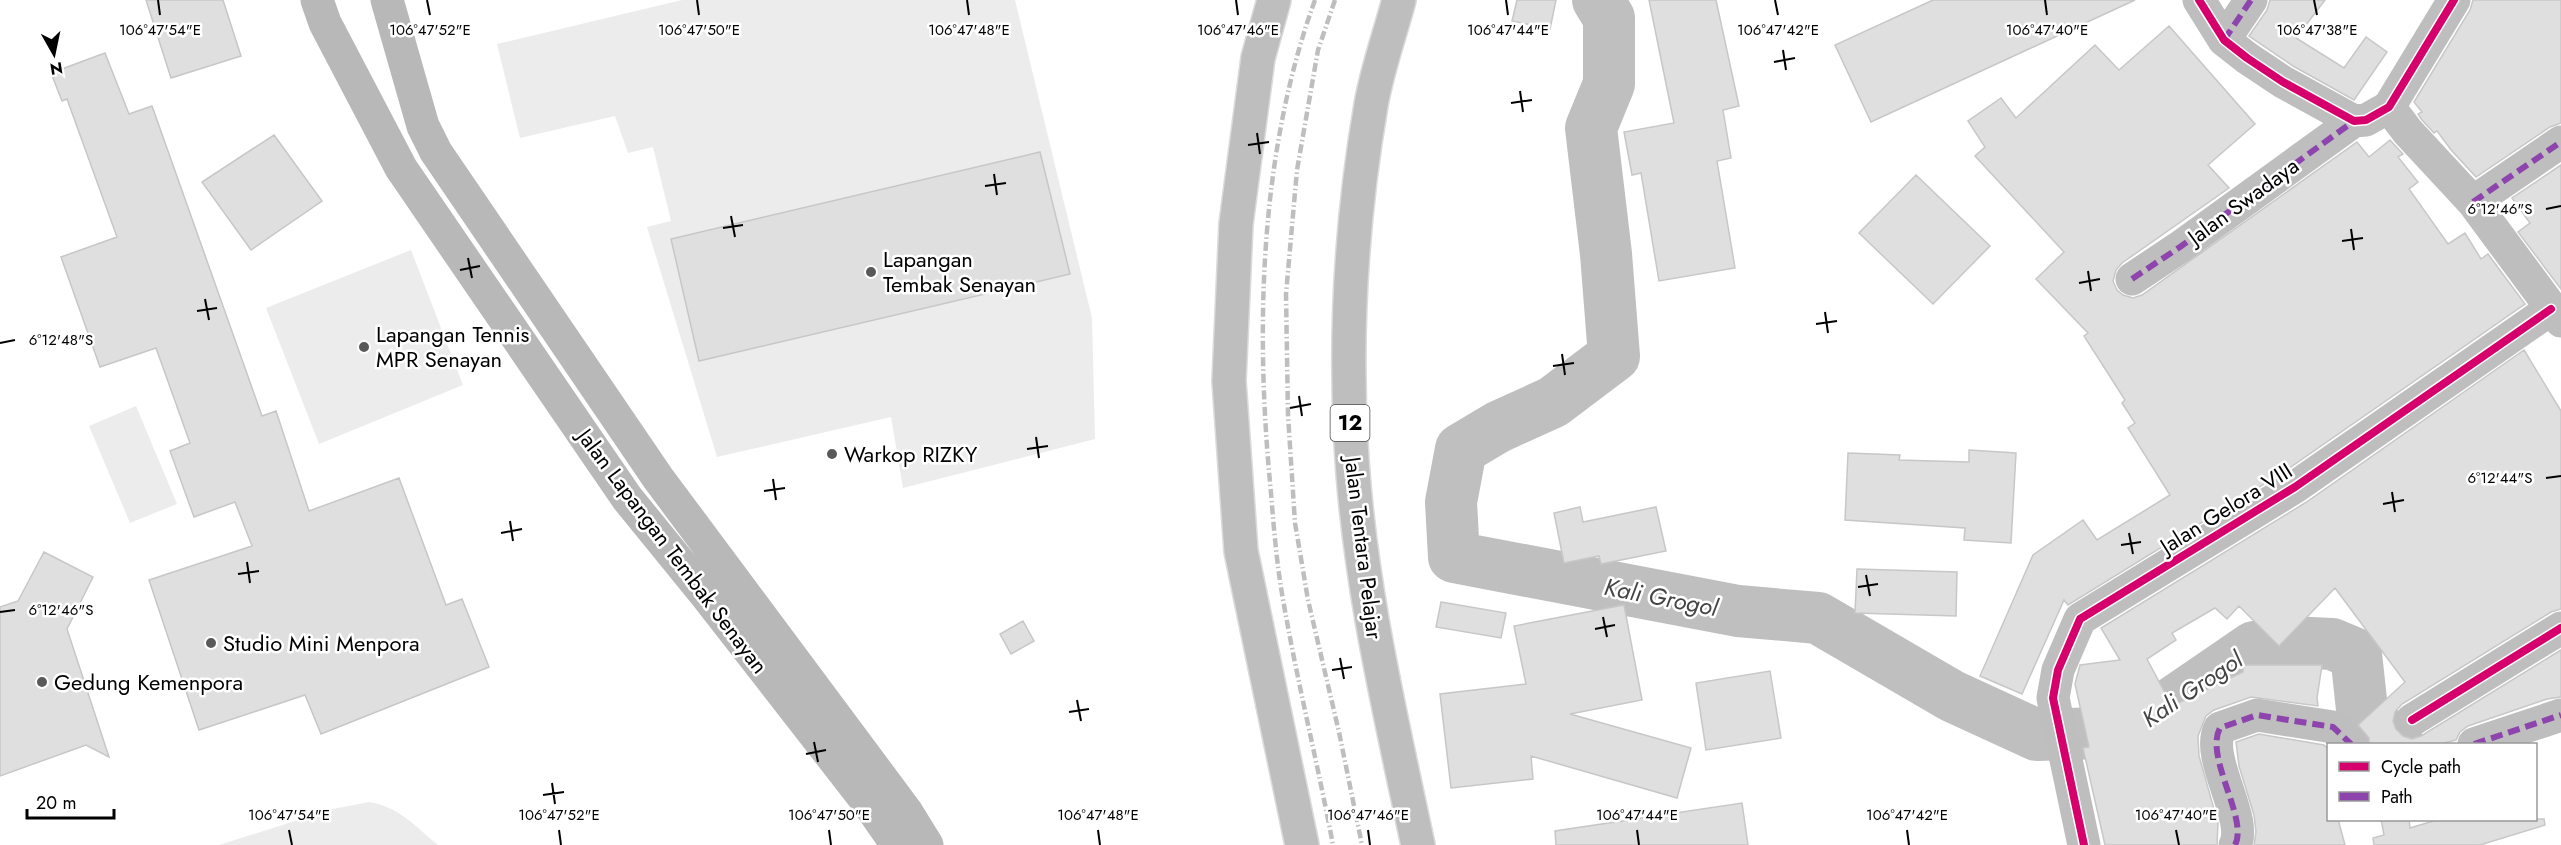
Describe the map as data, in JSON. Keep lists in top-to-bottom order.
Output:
{
  "streets": {
    "main road": [
      "Jalan Swadaya",
      "12",
      "Jalan Gelora VIII",
      "Jalan Tentara Pelajar",
      "Jalan Lapangan Tembak Senayan"
    ]
  },
  "water": ["Kali Grogol"],
  "places": [
    "Lapangan Tembak Senayan",
    "Lapangan Tennis MPR Senayan",
    "Warkop RIZKY",
    "Studio Mini Menpora",
    "Gedung Kemenpora"
  ],
  "legend": ["Cycle path", "Path"],
  "scale_bar": "20 m",
  "north": "bottom",
  "coordinates": [
    "106°47'54\"E",
    "106°47'52\"E",
    "106°47'50\"E",
    "106°47'48\"E",
    "106°47'46\"E",
    "106°47'44\"E",
    "106°47'42\"E",
    "106°47'40\"E",
    "106°47'38\"E",
    "6°12'46\"S",
    "6°12'48\"S",
    "6°12'44\"S"
  ]
}
